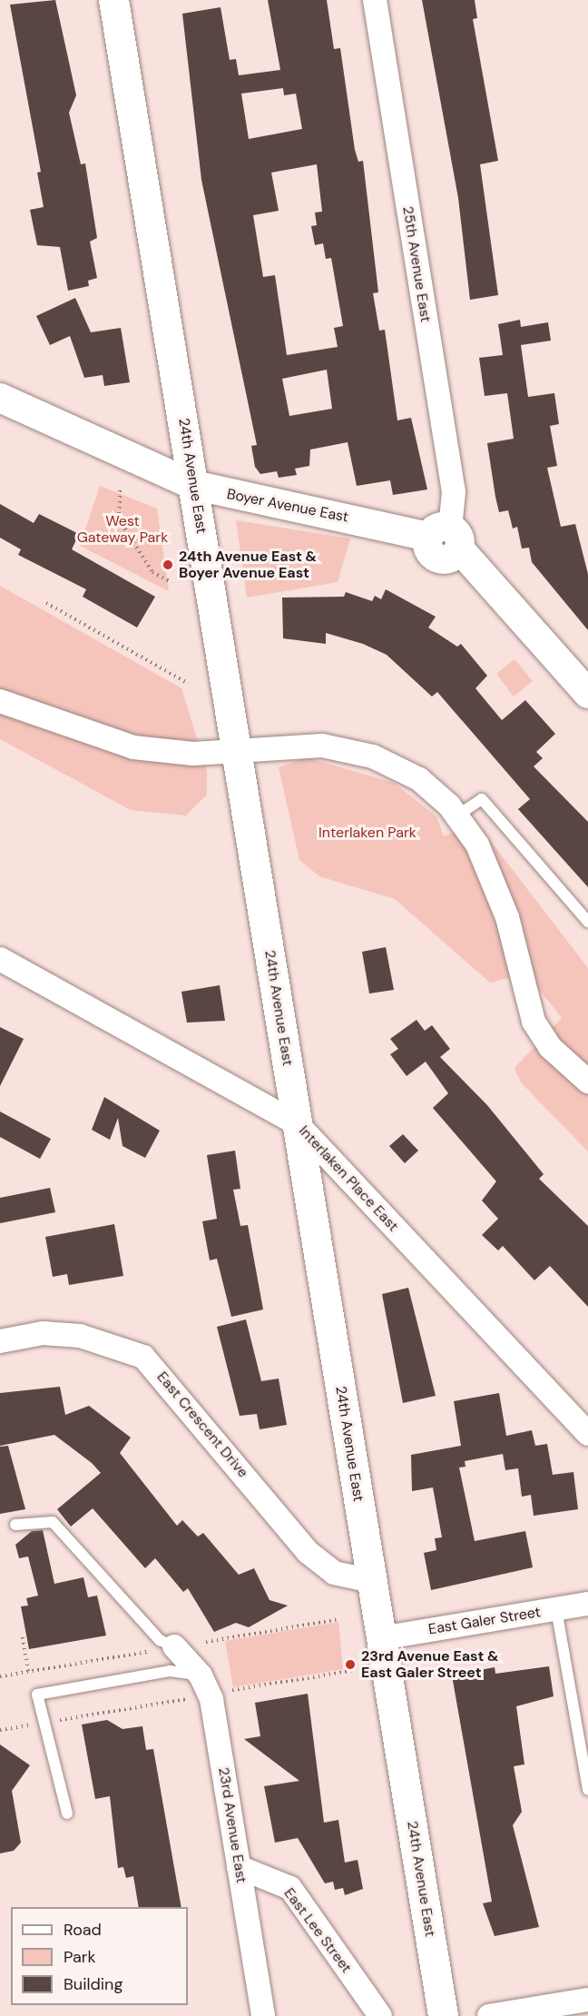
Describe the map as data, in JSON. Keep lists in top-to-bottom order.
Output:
{
  "streets": {
    "main road": ["24th Avenue East"],
    "street": [
      "25th Avenue East",
      "Boyer Avenue East",
      "Interlaken Place East",
      "East Crescent Drive",
      "East Galer Street",
      "23rd Avenue East",
      "East Lee Street"
    ]
  },
  "crossings": [
    ["25th Avenue East", "Boyer Avenue East"],
    ["24th Avenue East", "Boyer Avenue East"],
    ["24th Avenue East", "Interlaken Place East"],
    ["24th Avenue East", "East Crescent Drive"],
    ["24th Avenue East", "East Galer Street"],
    ["23rd Avenue East", "East Lee Street"]
  ],
  "parks": ["West Gateway Park", "Interlaken Park"],
  "places": ["24th Avenue East & Boyer Avenue East", "23rd Avenue East & East Galer Street"],
  "legend": ["Road", "Park", "Building"]
}
